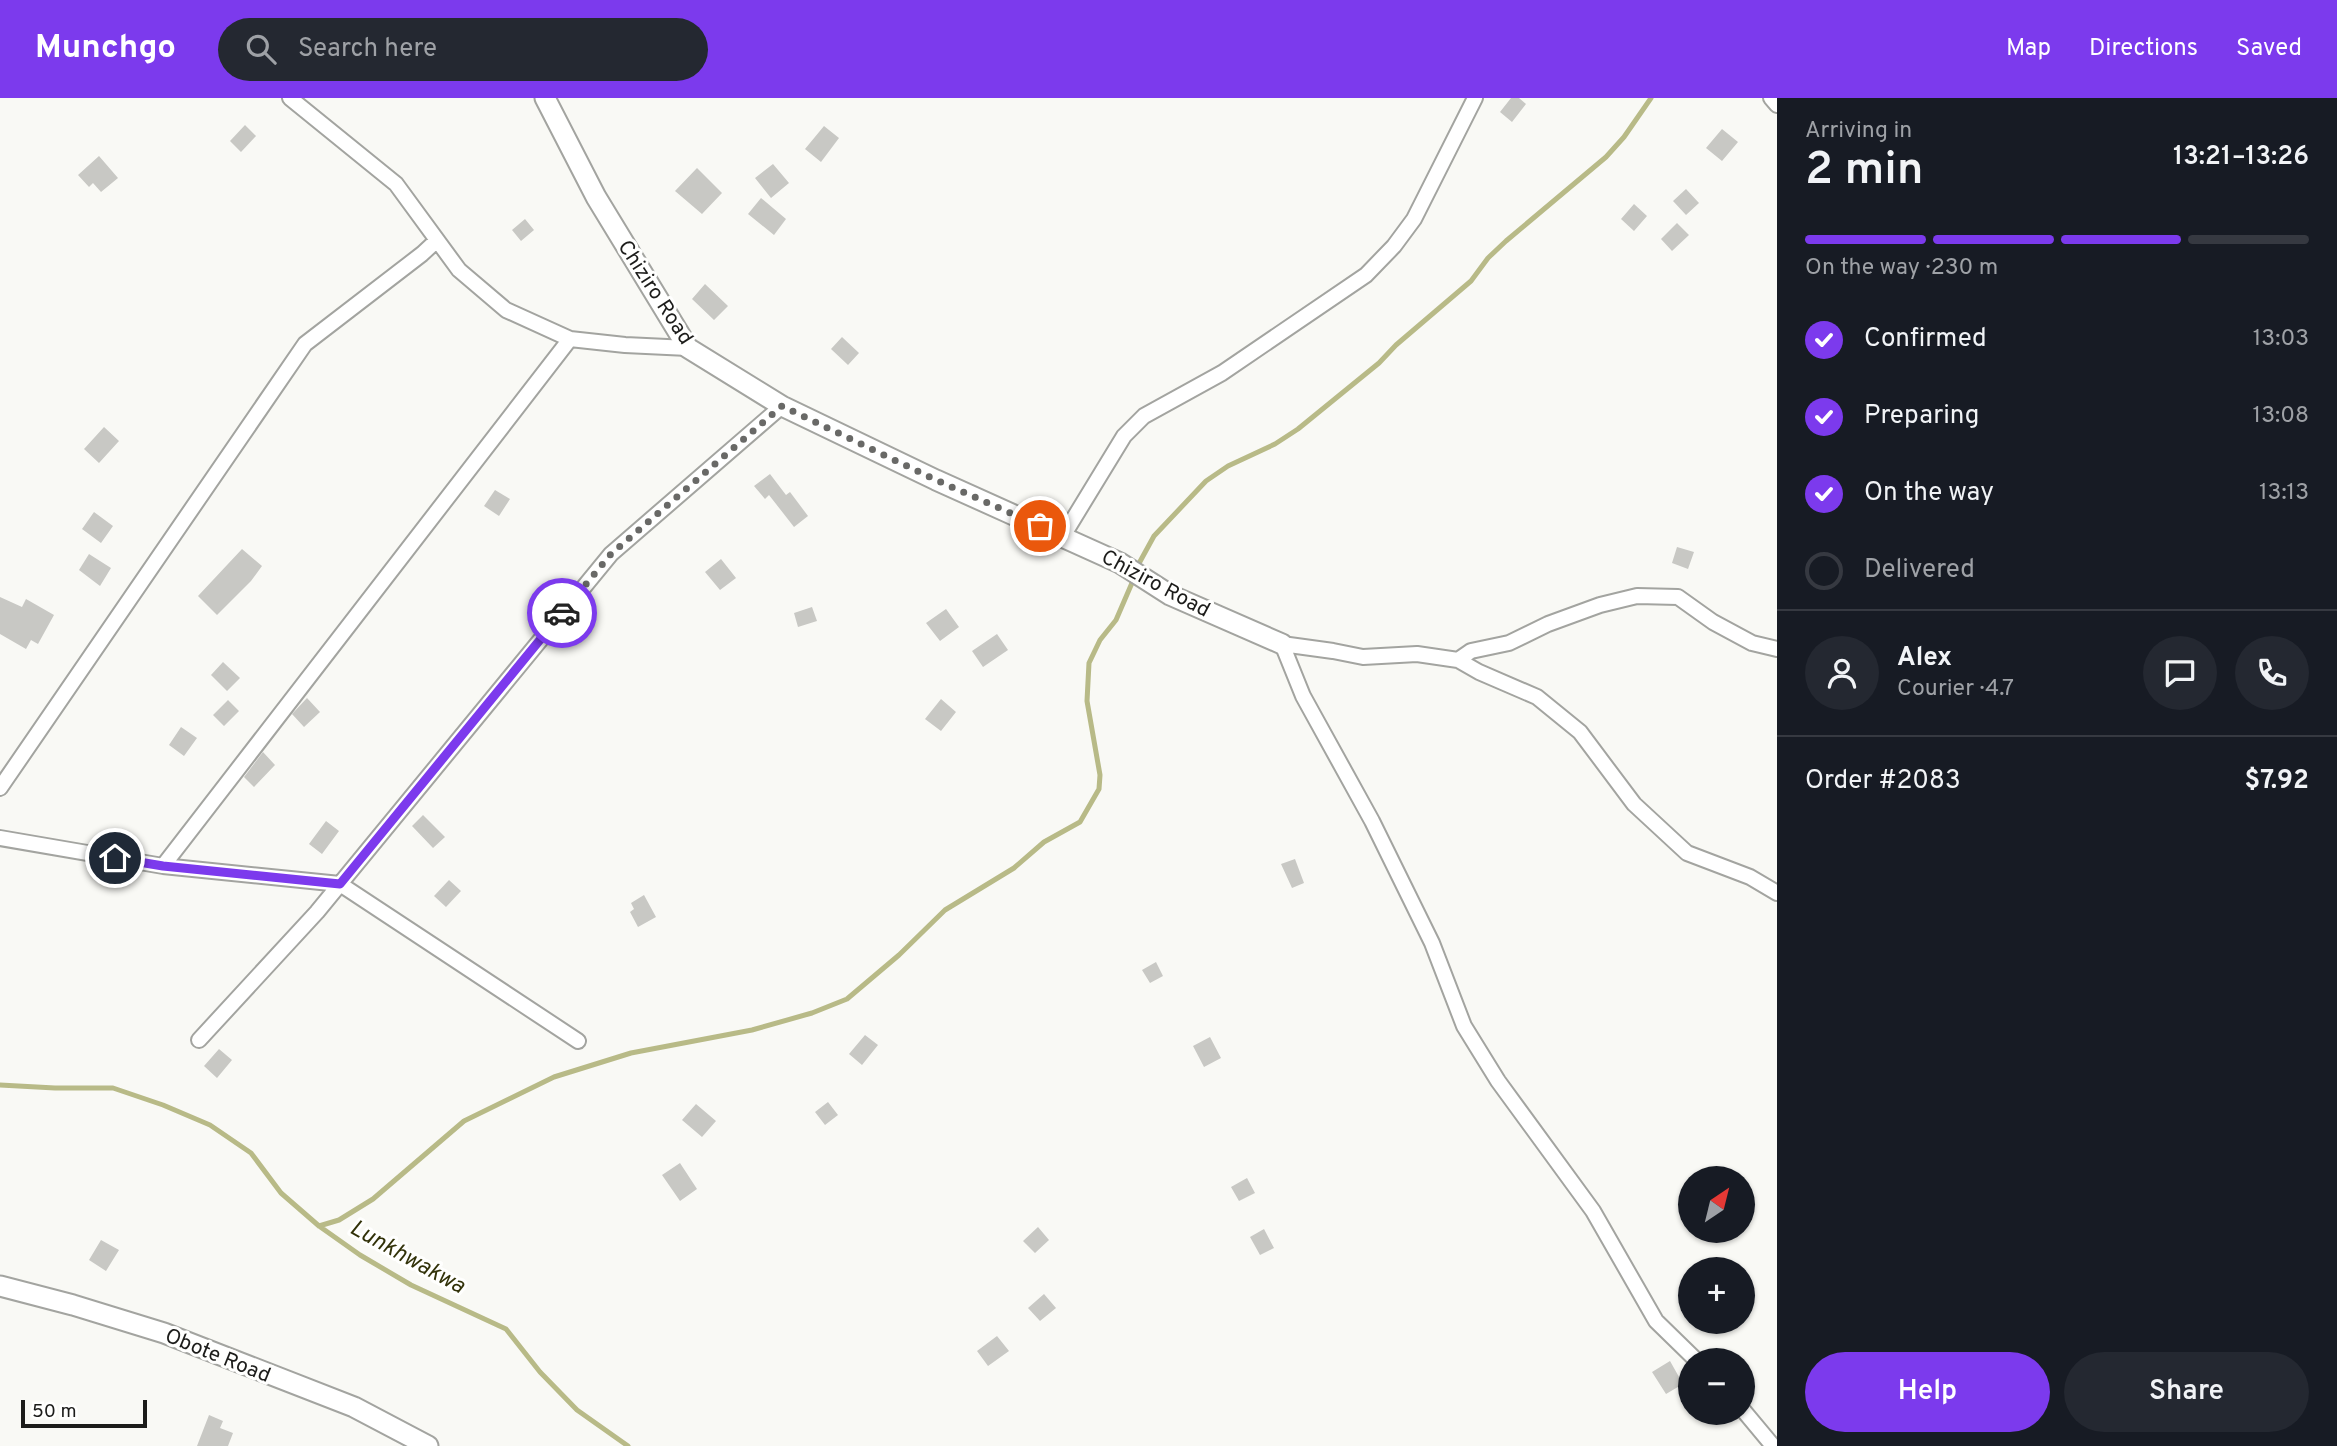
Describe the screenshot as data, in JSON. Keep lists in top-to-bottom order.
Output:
{
  "streets": {
    "street": ["Chiziro Road", "Obote Road"]
  },
  "water": ["Lunkhwakwa"],
  "scale_bar": "50 m",
  "north": "top right",
  "page": {
    "header": "Munchgo",
    "search": "Search here",
    "nav": ["Map", "Directions", "Saved"],
    "heading": ["2 min", "Arriving in", "13:21–13:26"],
    "panel": [
      "Alex",
      "Courier · 4.7",
      "Order #2083",
      "$7.92"
    ],
    "bar": "On the way · 230 m",
    "list": [
      ["Confirmed", "13:03"],
      ["Preparing", "13:08"],
      ["On the way", "13:13"],
      "Delivered"
    ],
    "map_buttons": ["+", "−"],
    "buttons": ["Help", "Share"],
    "scale": "50 m"
  }
}
